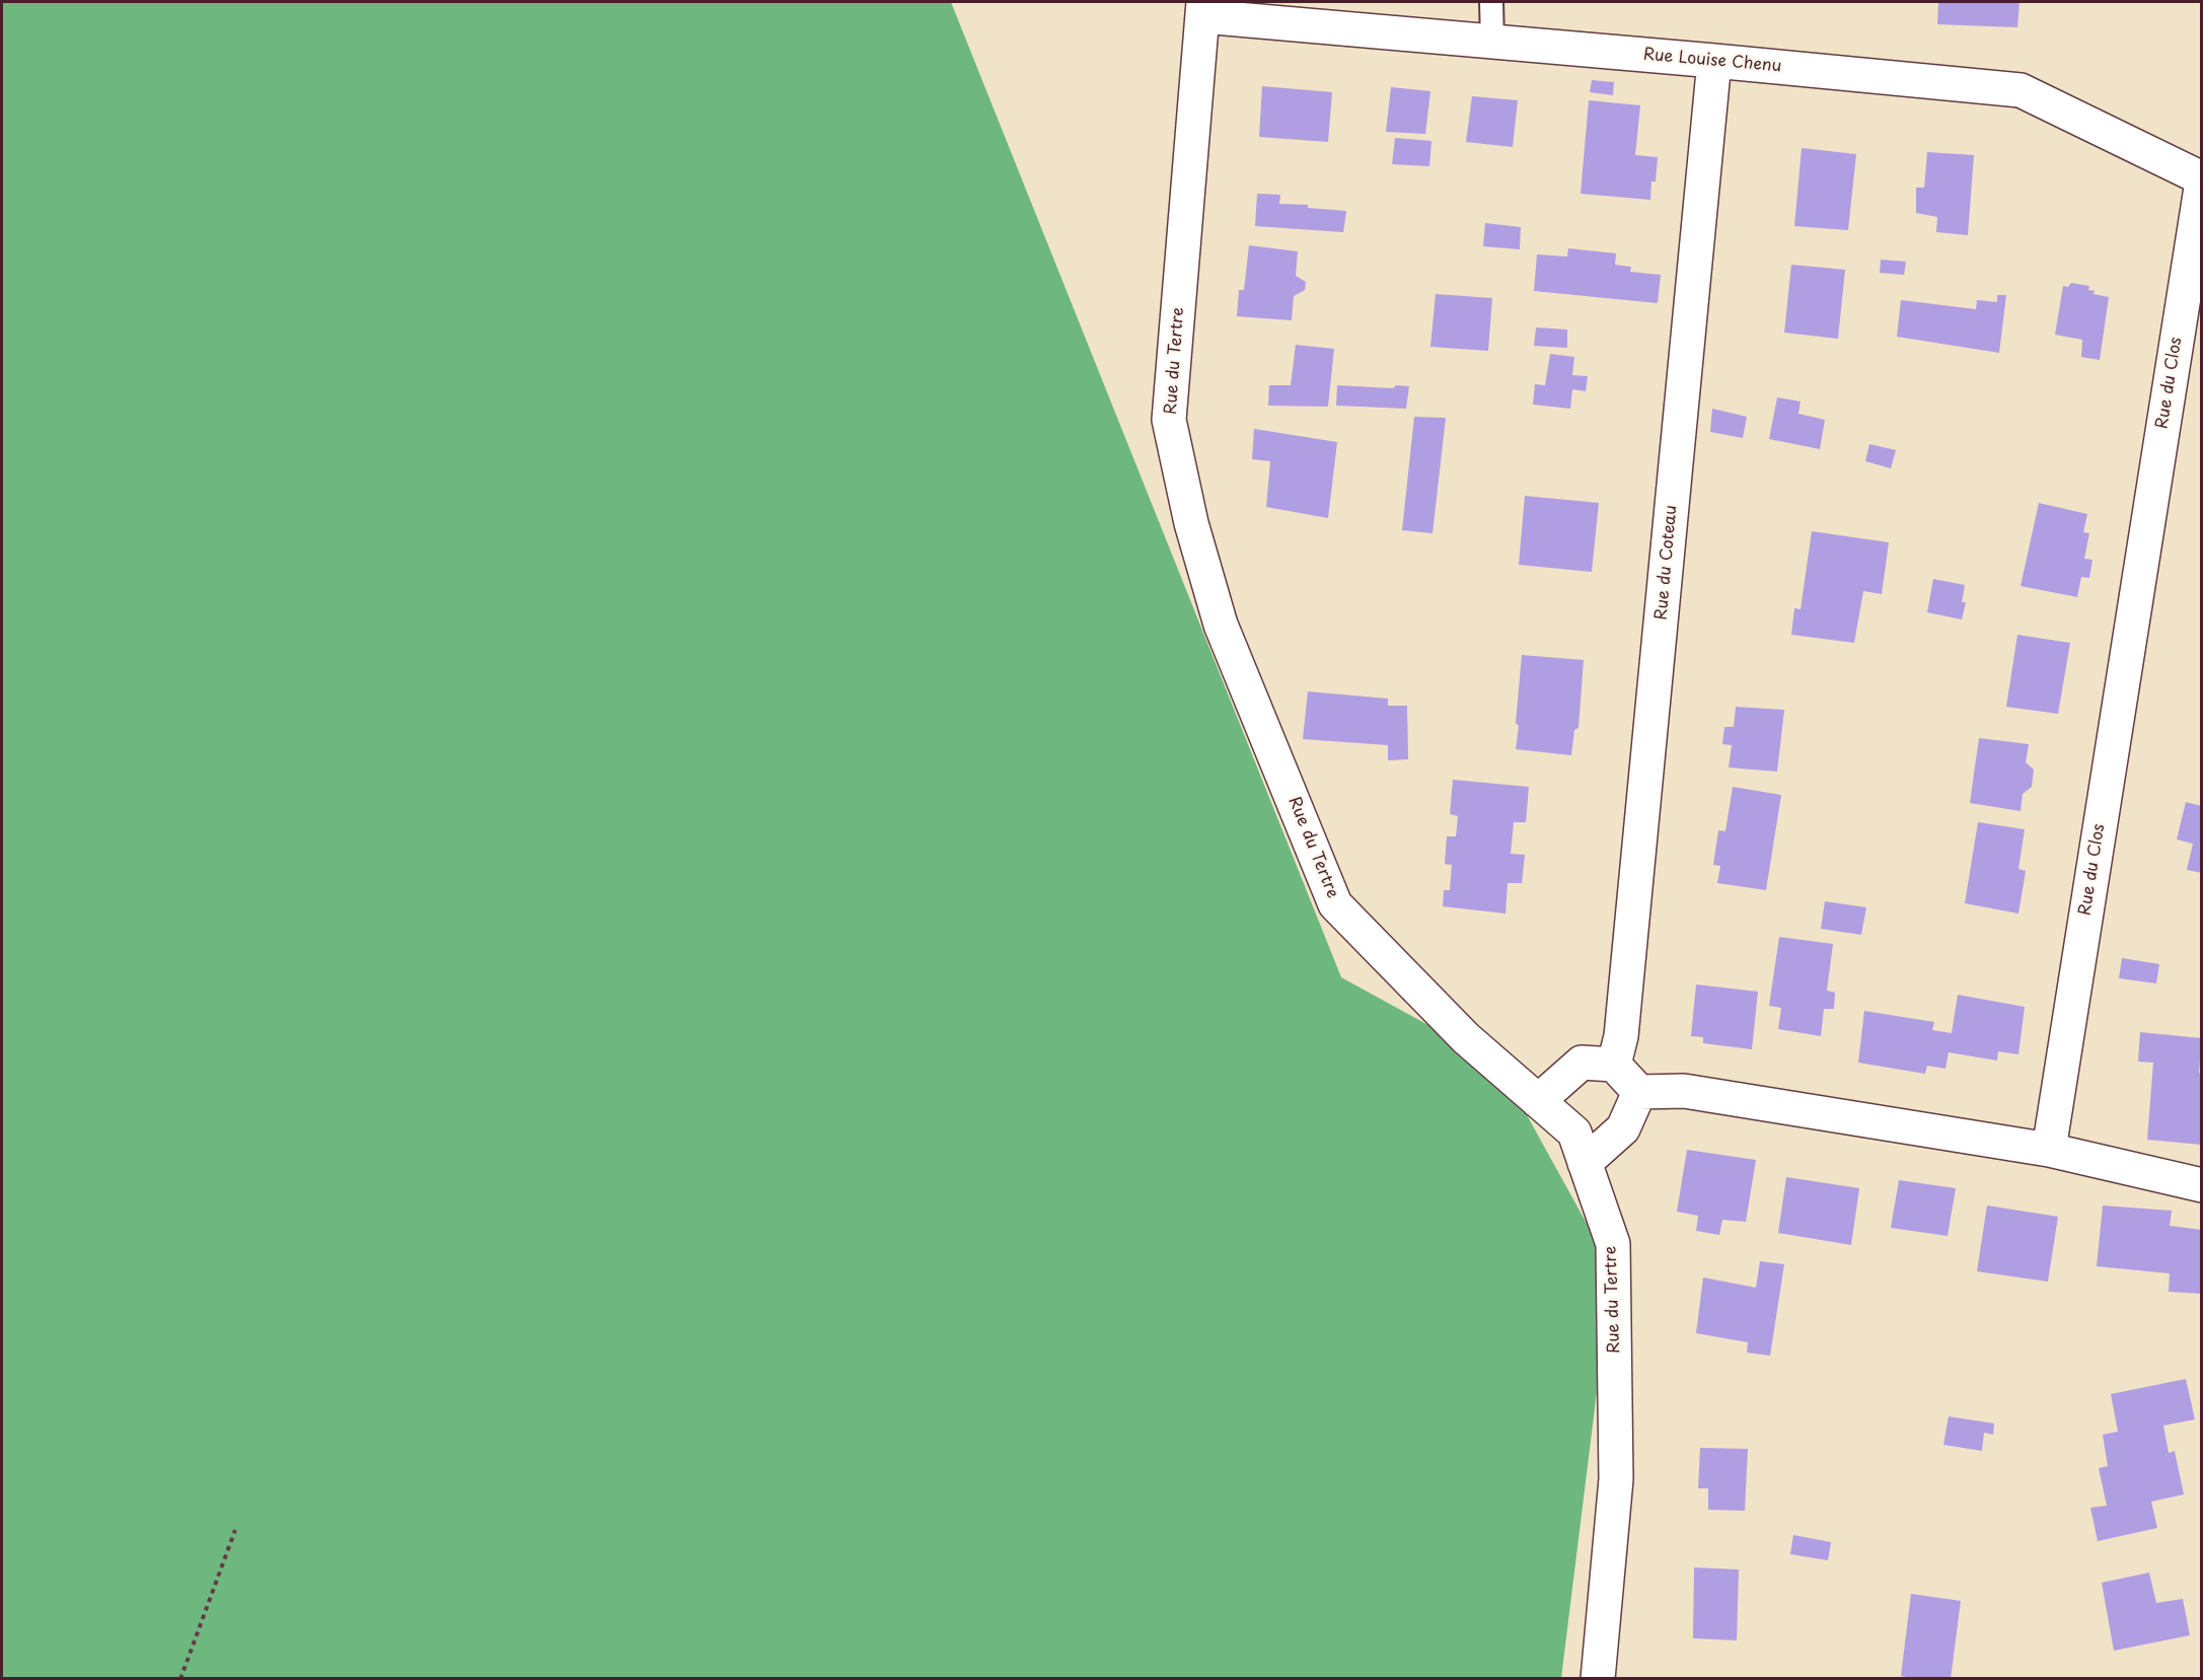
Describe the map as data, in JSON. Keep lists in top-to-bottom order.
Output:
{
  "streets": {
    "street": [
      "Rue Louise Chenu",
      "Rue du Tertre",
      "Rue du Clos",
      "Rue du Coteau"
    ]
  },
  "crossings": [
    ["Rue Louise Chenu", "Rue du Tertre"],
    ["Rue Louise Chenu", "Rue du Clos"],
    ["Rue Louise Chenu", "Rue du Coteau"]
  ]
}
